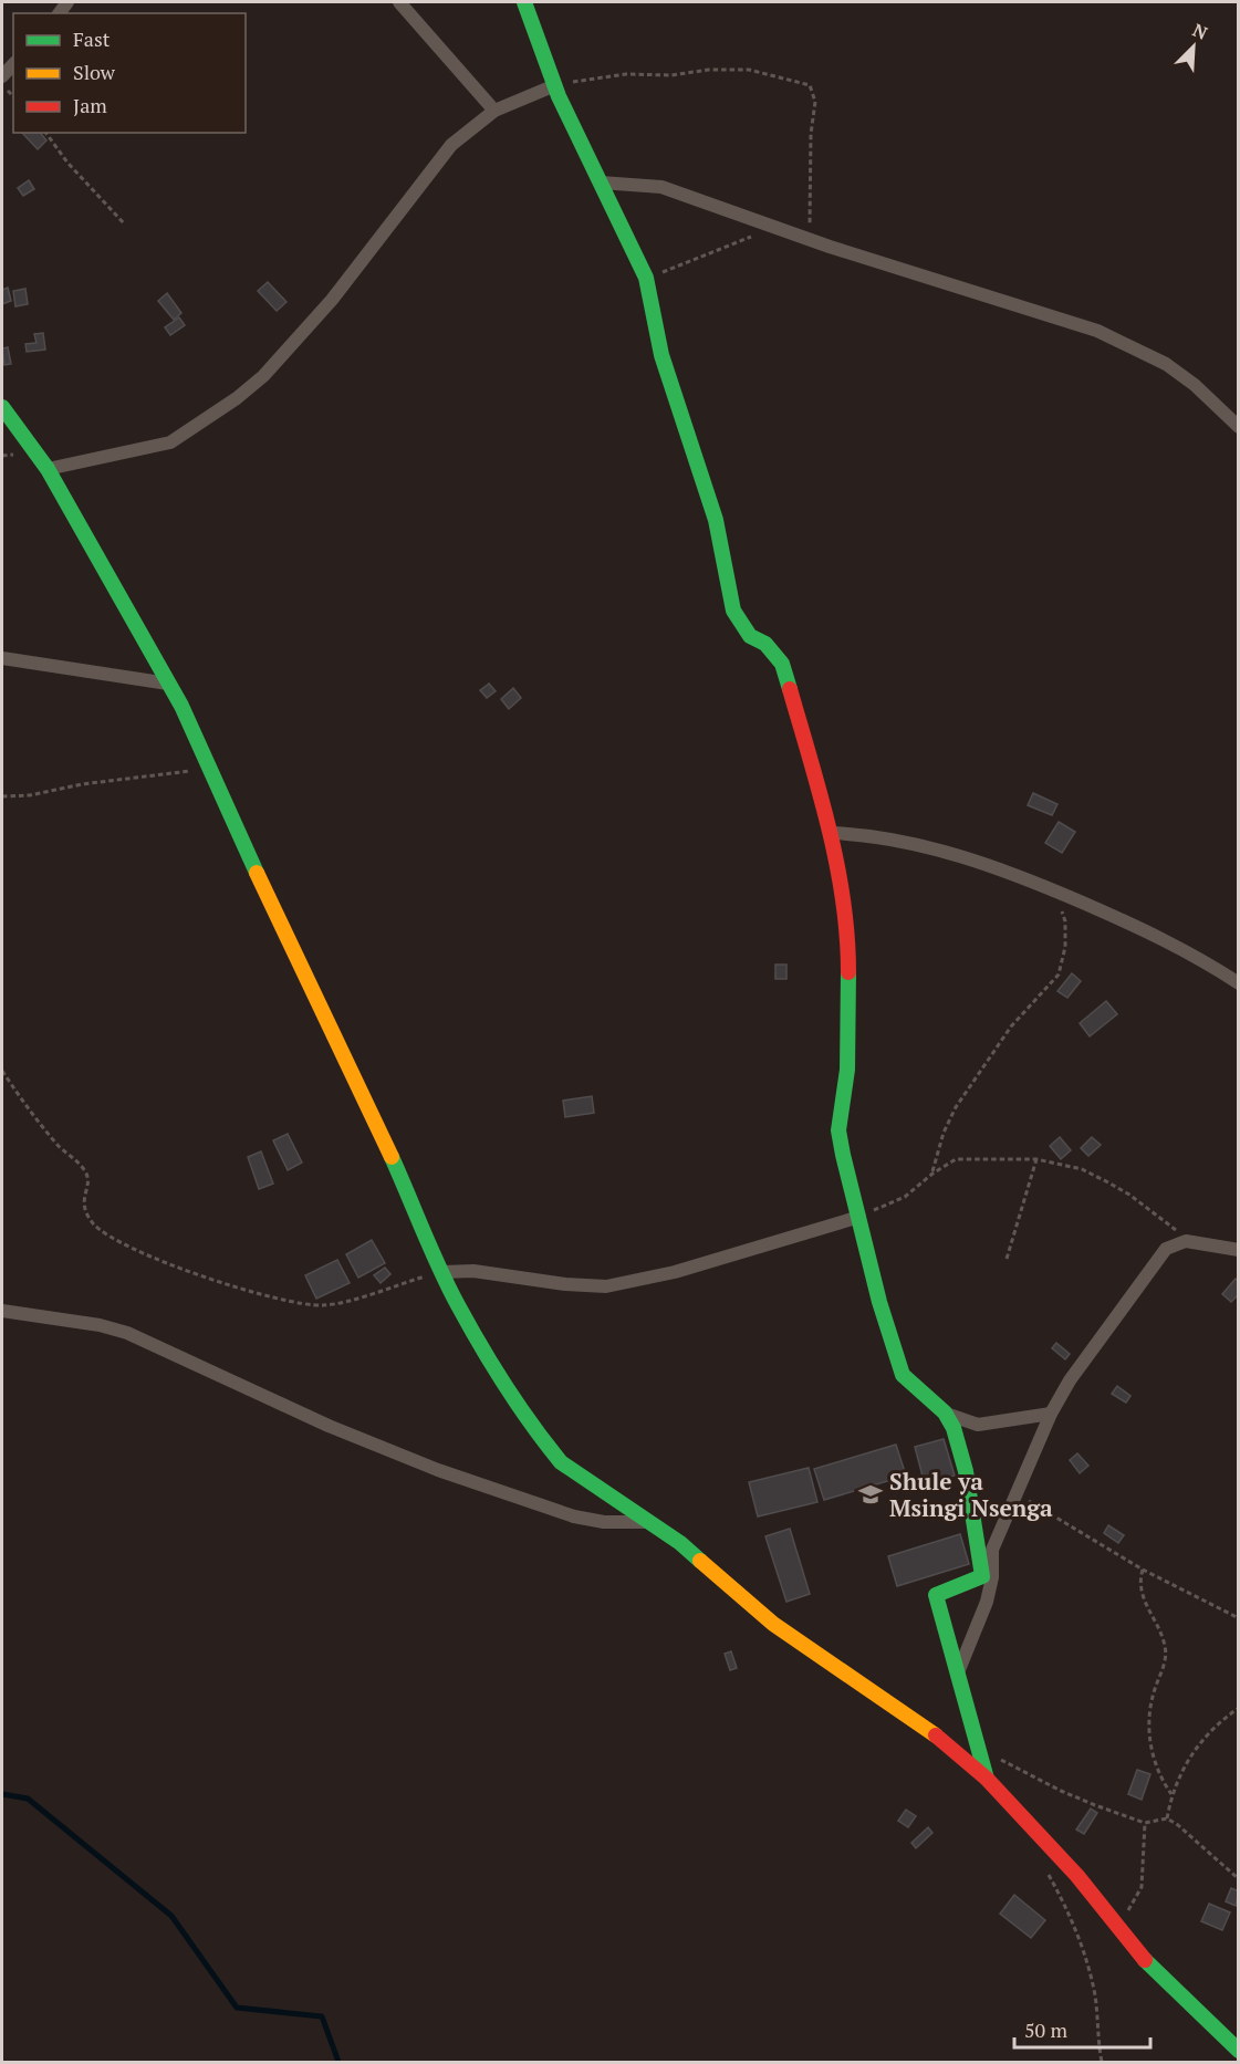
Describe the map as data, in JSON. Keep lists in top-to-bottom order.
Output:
{
  "places": {
    "school or university": ["Shule ya Msingi Nsenga"]
  },
  "legend": ["Fast", "Slow", "Jam"],
  "scale_bar": "50 m",
  "north": "top right"
}
